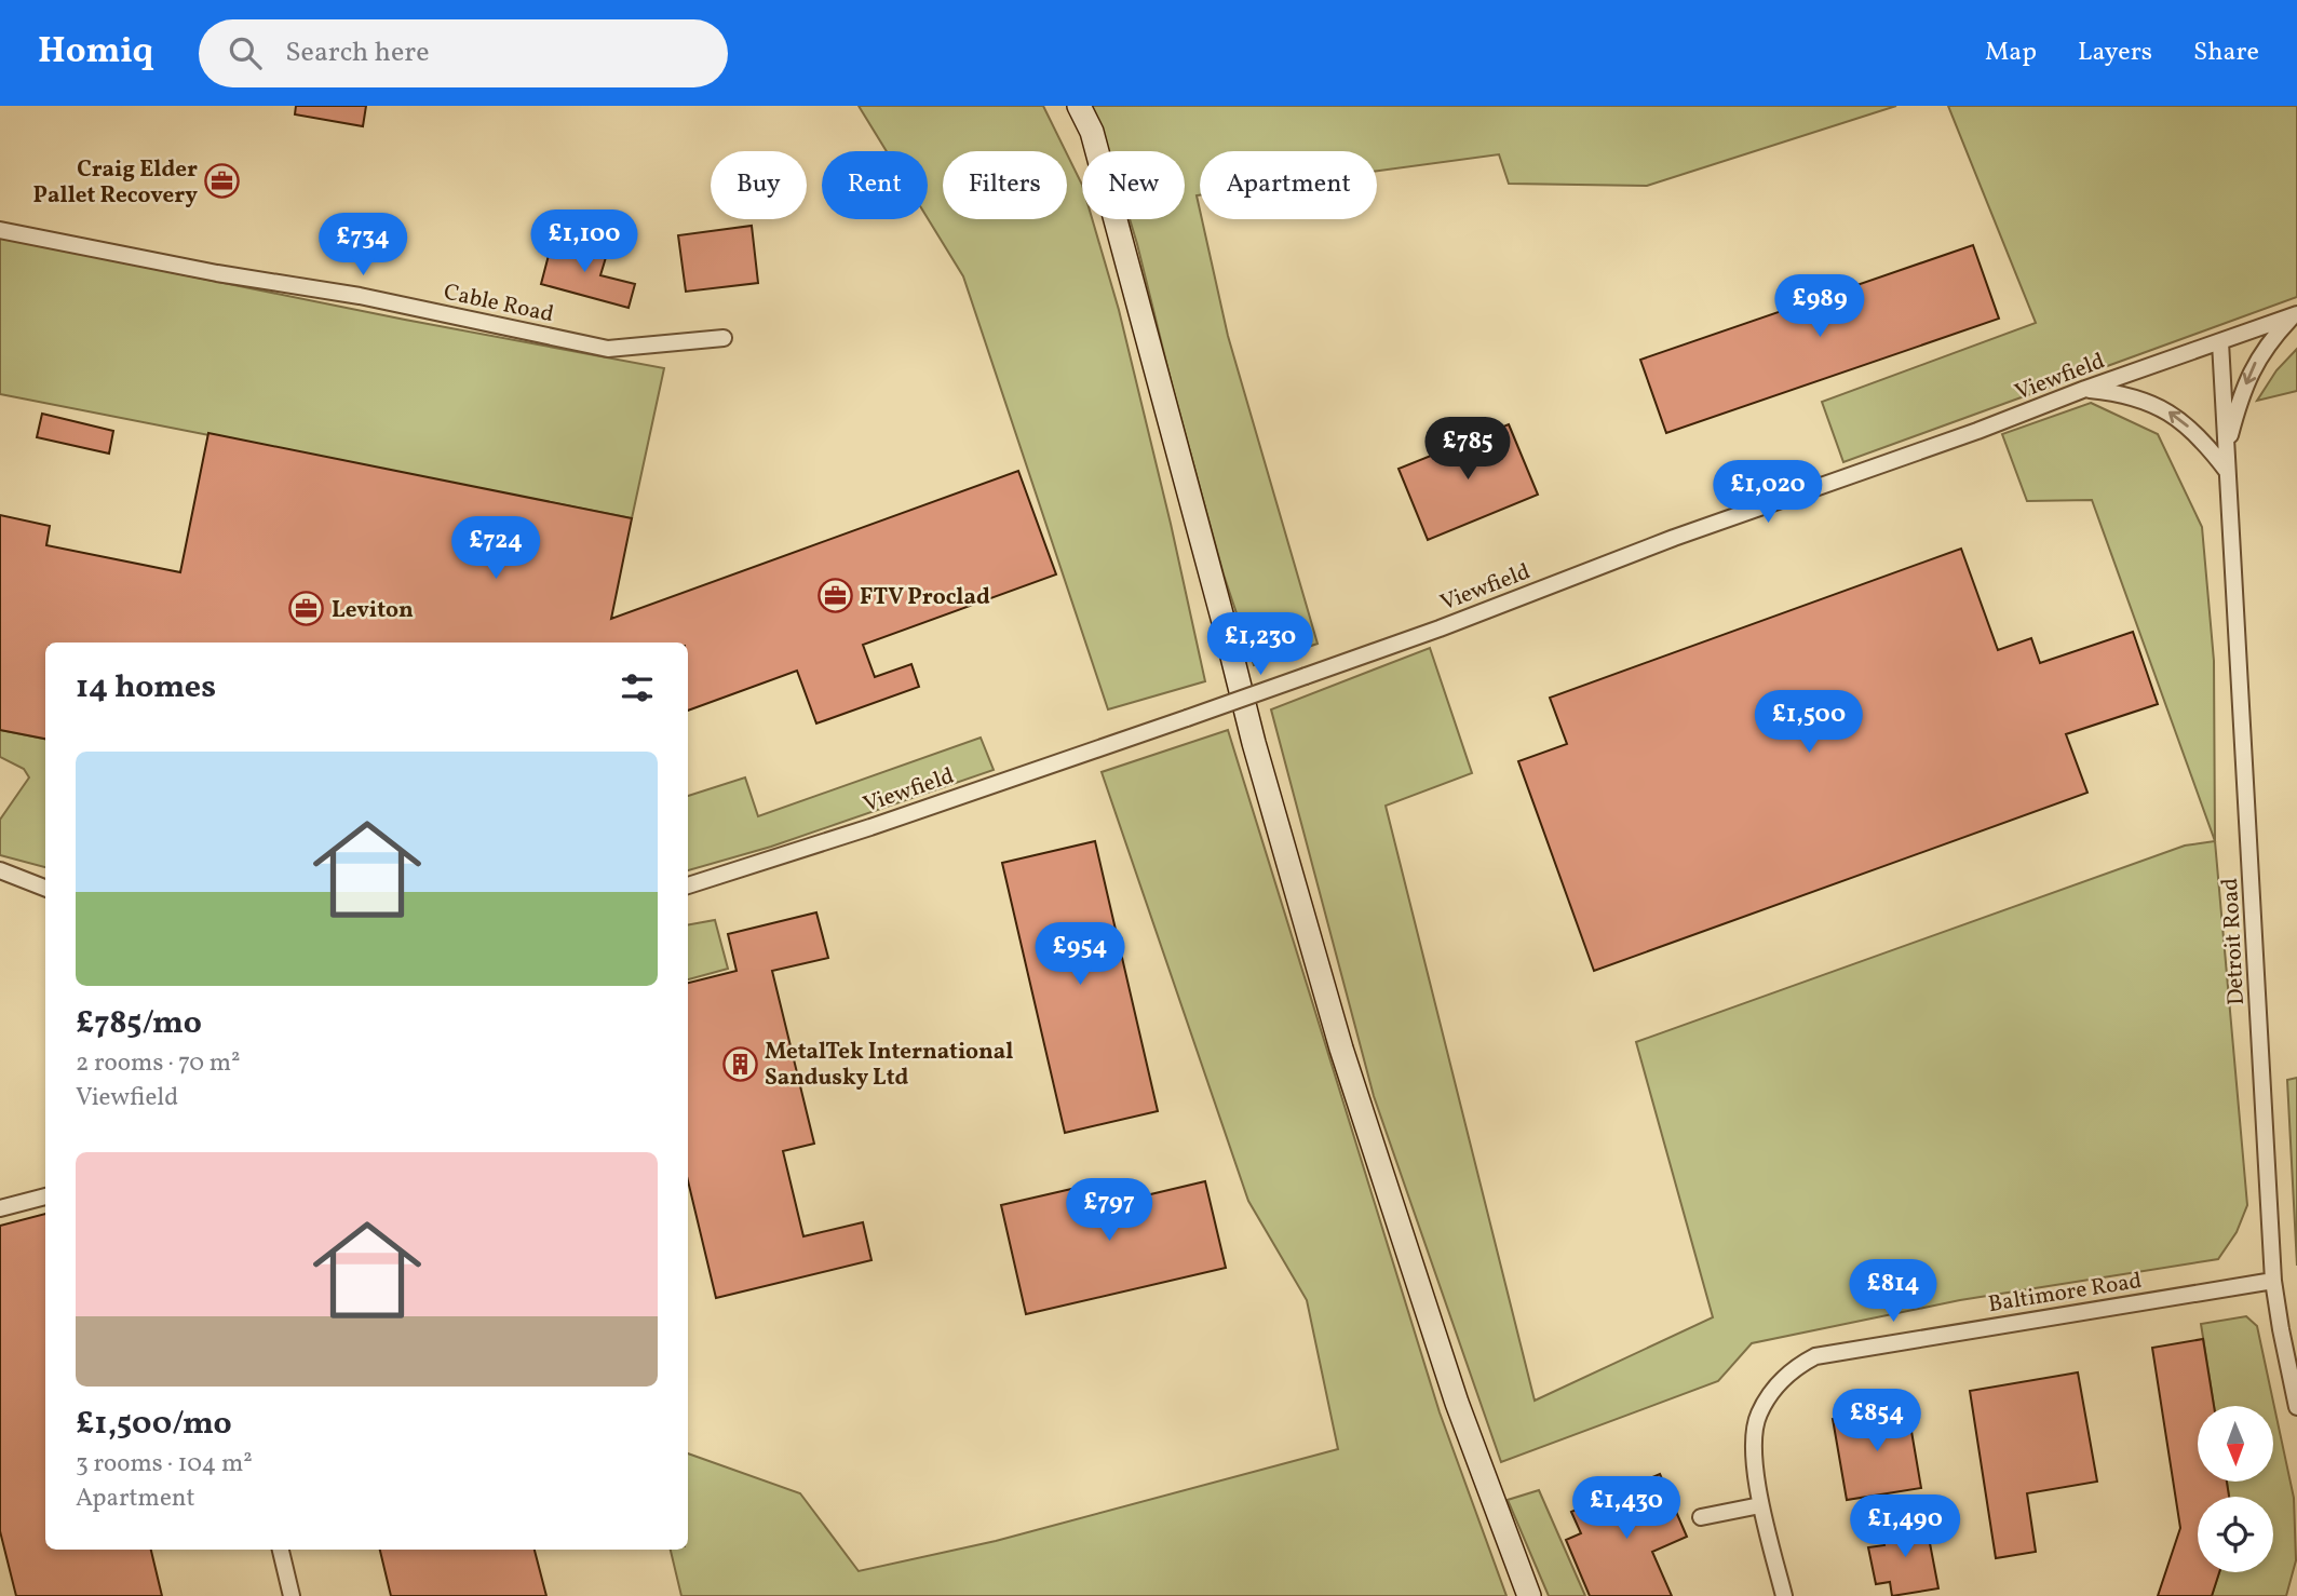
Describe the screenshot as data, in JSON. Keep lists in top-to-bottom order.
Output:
{
  "streets": {
    "street": [
      "Cable Road",
      "Viewfield",
      "Detroit Road",
      "Baltimore Road"
    ]
  },
  "crossings": [
    ["Viewfield", "Detroit Road"],
    ["Detroit Road", "Baltimore Road"]
  ],
  "places": {
    "office": ["Craig Elder Pallet Recovery", "FTV Proclad", "Leviton"],
    "building": ["MetalTek International Sandusky Ltd"]
  },
  "north": "bottom",
  "page": {
    "header": "Homiq",
    "search": "Search here",
    "nav": ["Map", "Layers", "Share"],
    "chip": [
      "Buy",
      "Rent",
      "Filters",
      "New",
      "Apartment"
    ],
    "price": [
      "£1,100",
      "£734",
      "£989",
      "£785",
      "£1,020",
      "£724",
      "£1,230",
      "£1,500",
      "£954",
      "£797",
      "£814",
      "£854",
      "£1,430",
      "£1,490"
    ],
    "heading": "14 homes",
    "list": [
      {
        "name": "£785/mo",
        "note": "2 rooms · 70 m² · Viewfield"
      },
      {
        "name": "£1,500/mo",
        "note": "3 rooms · 104 m² · Apartment"
      }
    ]
  }
}
